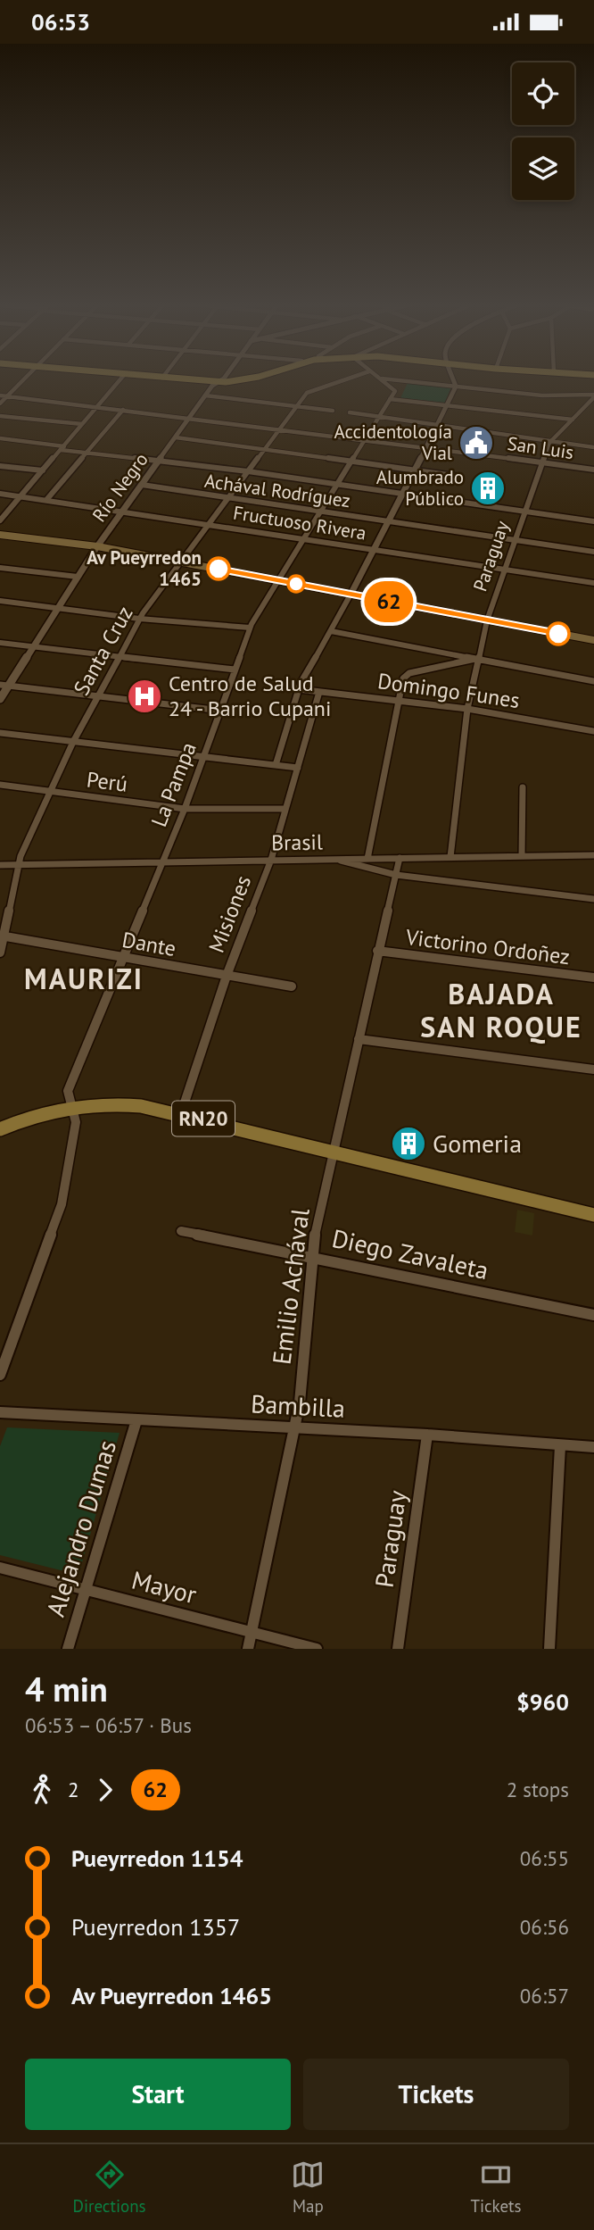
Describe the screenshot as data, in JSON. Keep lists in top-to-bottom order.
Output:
{
  "streets": {
    "main road": ["RN20"],
    "street": [
      "San Luis",
      "Río Negro",
      "Achával Rodríguez",
      "Fructuoso Rivera",
      "Paraguay",
      "Santa Cruz",
      "Domingo Funes",
      "Perú",
      "La Pampa",
      "Brasil",
      "Misiones",
      "Dante",
      "Victorino Ordoñez",
      "Diego Zavaleta",
      "Emilio Achával",
      "Bambilla",
      "Alejandro Dumas",
      "Mayor"
    ]
  },
  "crossings": [
    ["San Luis", "Río Negro"],
    ["San Luis", "Paraguay"],
    ["San Luis", "Santa Cruz"],
    ["San Luis", "La Pampa"],
    ["Río Negro", "Achával Rodríguez"],
    ["Río Negro", "Fructuoso Rivera"],
    ["Achával Rodríguez", "Paraguay"],
    ["Achával Rodríguez", "Santa Cruz"],
    ["Achával Rodríguez", "La Pampa"],
    ["Fructuoso Rivera", "Paraguay"],
    ["Fructuoso Rivera", "Santa Cruz"],
    ["Fructuoso Rivera", "La Pampa"],
    ["Paraguay", "Domingo Funes"],
    ["Paraguay", "Brasil"],
    ["Paraguay", "Bambilla"],
    ["Santa Cruz", "Perú"],
    ["Santa Cruz", "Brasil"],
    ["Santa Cruz", "Dante"],
    ["Domingo Funes", "Misiones"],
    ["Perú", "La Pampa"],
    ["Perú", "Misiones"],
    ["La Pampa", "Brasil"],
    ["La Pampa", "Dante"],
    ["La Pampa", "RN20"],
    ["Brasil", "Misiones"],
    ["Brasil", "Emilio Achával"],
    ["Misiones", "Dante"],
    ["Misiones", "RN20"],
    ["Victorino Ordoñez", "Emilio Achával"],
    ["RN20", "Emilio Achával"],
    ["Diego Zavaleta", "Emilio Achával"],
    ["Emilio Achával", "Bambilla"],
    ["Emilio Achával", "Mayor"],
    ["Bambilla", "Alejandro Dumas"],
    ["Alejandro Dumas", "Mayor"]
  ],
  "districts": ["MAURIZI", "BAJADA SAN ROQUE"],
  "places": {
    "public building": ["Accidentología Vial"],
    "building": ["Alumbrado Público", "Gomeria"],
    "other": ["Av Pueyrredon 1465"],
    "hospital": ["Centro de Salud 24 - Barrio Cupani"]
  },
  "lines": ["bus line 62"],
  "page": {
    "status": "06:53",
    "on_map": "62",
    "heading": ["4 min", "06:53 – 06:57 · Bus", "$960"],
    "legs": ["2", "62", "2 stops"],
    "list": [
      {
        "name": "Pueyrredon 1154",
        "value": "06:55"
      },
      {
        "name": "Pueyrredon 1357",
        "value": "06:56"
      },
      {
        "name": "Av Pueyrredon 1465",
        "value": "06:57"
      }
    ],
    "buttons": ["Start", "Tickets"],
    "tabs": ["Directions", "Map", "Tickets"]
  }
}
